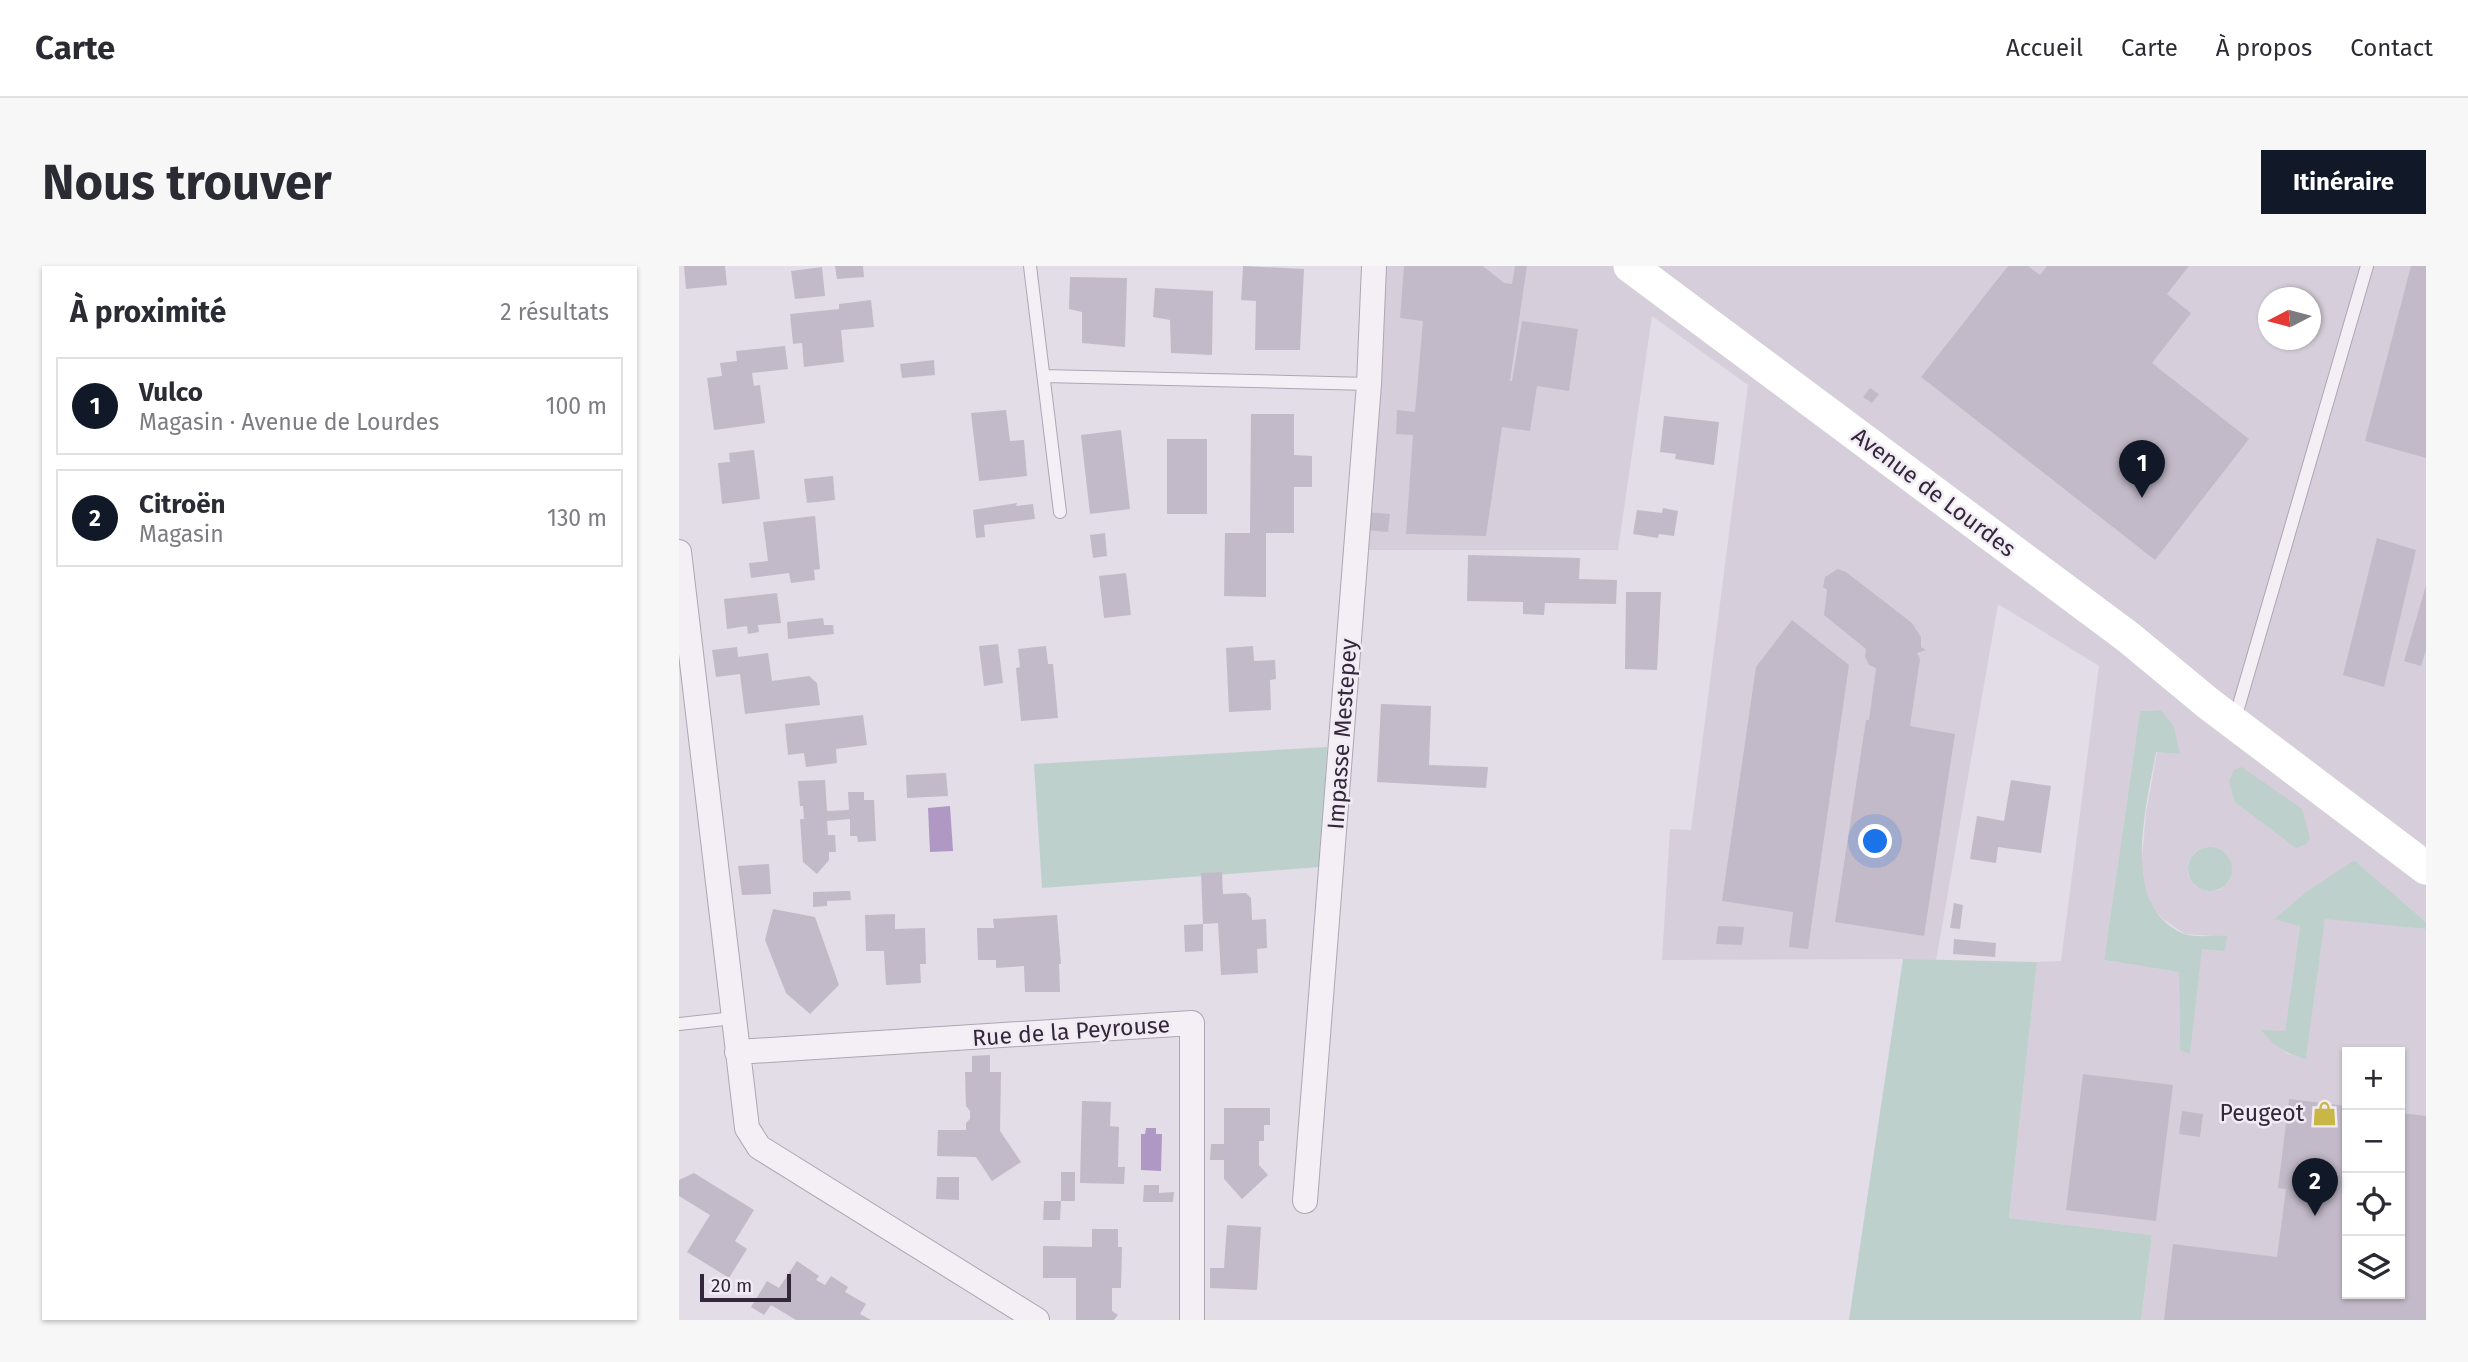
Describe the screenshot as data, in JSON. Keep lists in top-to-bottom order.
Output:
{
  "streets": {
    "main road": ["Avenue de Lourdes"],
    "street": ["Impasse Mestepey", "Rue de la Peyrouse"]
  },
  "places": {
    "shop": ["Peugeot"]
  },
  "scale_bar": "20 m",
  "north": "left",
  "page": {
    "header": "Carte",
    "nav": [
      "Accueil",
      "Carte",
      "À propos",
      "Contact"
    ],
    "buttons": "Itinéraire",
    "title": "Nous trouver",
    "heading": ["À proximité", "2 résultats"],
    "list": [
      {
        "mark": "1",
        "name": "Vulco",
        "note": "Magasin · Avenue de Lourdes",
        "value": "100 m"
      },
      {
        "mark": "2",
        "name": "Citroën",
        "note": "Magasin",
        "value": "130 m"
      }
    ],
    "pins": ["1", "2"],
    "map_buttons": ["+", "−"],
    "scale": "20 m"
  }
}
